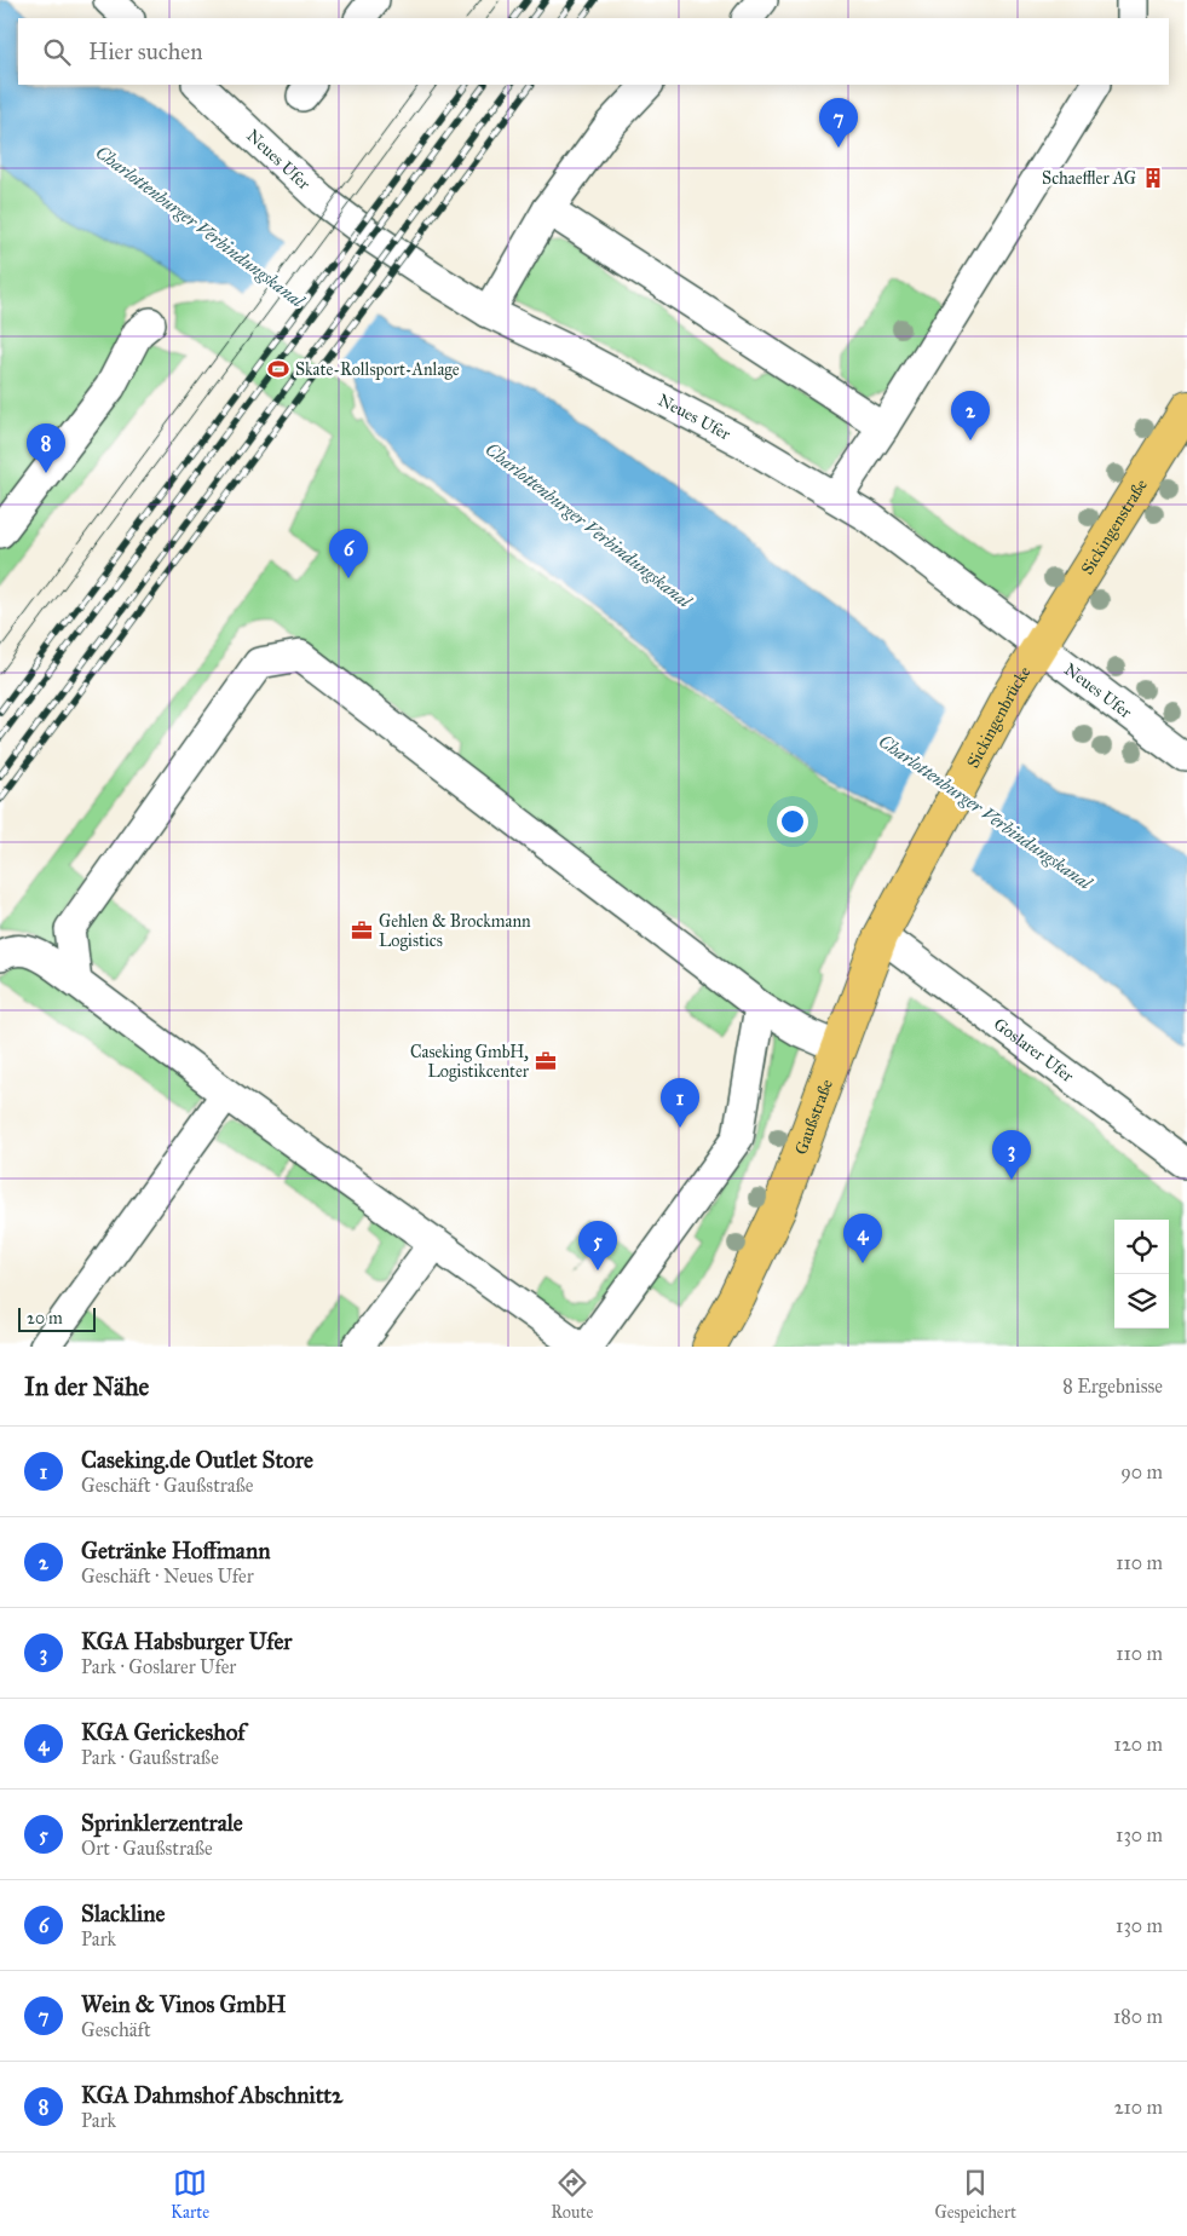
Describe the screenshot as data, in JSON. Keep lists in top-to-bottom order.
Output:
{
  "streets": {
    "main road": ["Sickingenstraße", "Sickingenbrücke", "Gaußstraße"],
    "street": ["Neues Ufer", "Goslarer Ufer"]
  },
  "crossings": [
    ["Neues Ufer", "Sickingenstraße"],
    ["Neues Ufer", "Sickingenbrücke"],
    ["Sickingenstraße", "Sickingenbrücke"],
    ["Sickingenbrücke", "Gaußstraße"],
    ["Goslarer Ufer", "Gaußstraße"]
  ],
  "water": ["Charlottenburger Verbindungskanal"],
  "places": {
    "building": ["Schaeffler AG"],
    "sports": ["Skate-Rollsport-Anlage"],
    "office": ["Gehlen & Brockmann Logistics", "Caseking GmbH, Logistikcenter"]
  },
  "scale_bar": "20 m",
  "page": {
    "search": "Hier suchen",
    "pins": [
      "7",
      "2",
      "8",
      "6",
      "1",
      "3",
      "4",
      "5"
    ],
    "scale": "20 m",
    "heading": ["In der Nähe", "8 Ergebnisse"],
    "list": [
      {
        "mark": "1",
        "name": "Caseking.de Outlet Store",
        "note": "Geschäft · Gaußstraße",
        "value": "90 m"
      },
      {
        "mark": "2",
        "name": "Getränke Hoffmann",
        "note": "Geschäft · Neues Ufer",
        "value": "110 m"
      },
      {
        "mark": "3",
        "name": "KGA Habsburger Ufer",
        "note": "Park · Goslarer Ufer",
        "value": "110 m"
      },
      {
        "mark": "4",
        "name": "KGA Gerickeshof",
        "note": "Park · Gaußstraße",
        "value": "120 m"
      },
      {
        "mark": "5",
        "name": "Sprinklerzentrale",
        "note": "Ort · Gaußstraße",
        "value": "130 m"
      },
      {
        "mark": "6",
        "name": "Slackline",
        "note": "Park",
        "value": "130 m"
      },
      {
        "mark": "7",
        "name": "Wein & Vinos GmbH",
        "note": "Geschäft",
        "value": "180 m"
      },
      {
        "mark": "8",
        "name": "KGA Dahmshof Abschnitt2",
        "note": "Park",
        "value": "210 m"
      }
    ],
    "nav": ["Karte", "Route", "Gespeichert"]
  }
}
